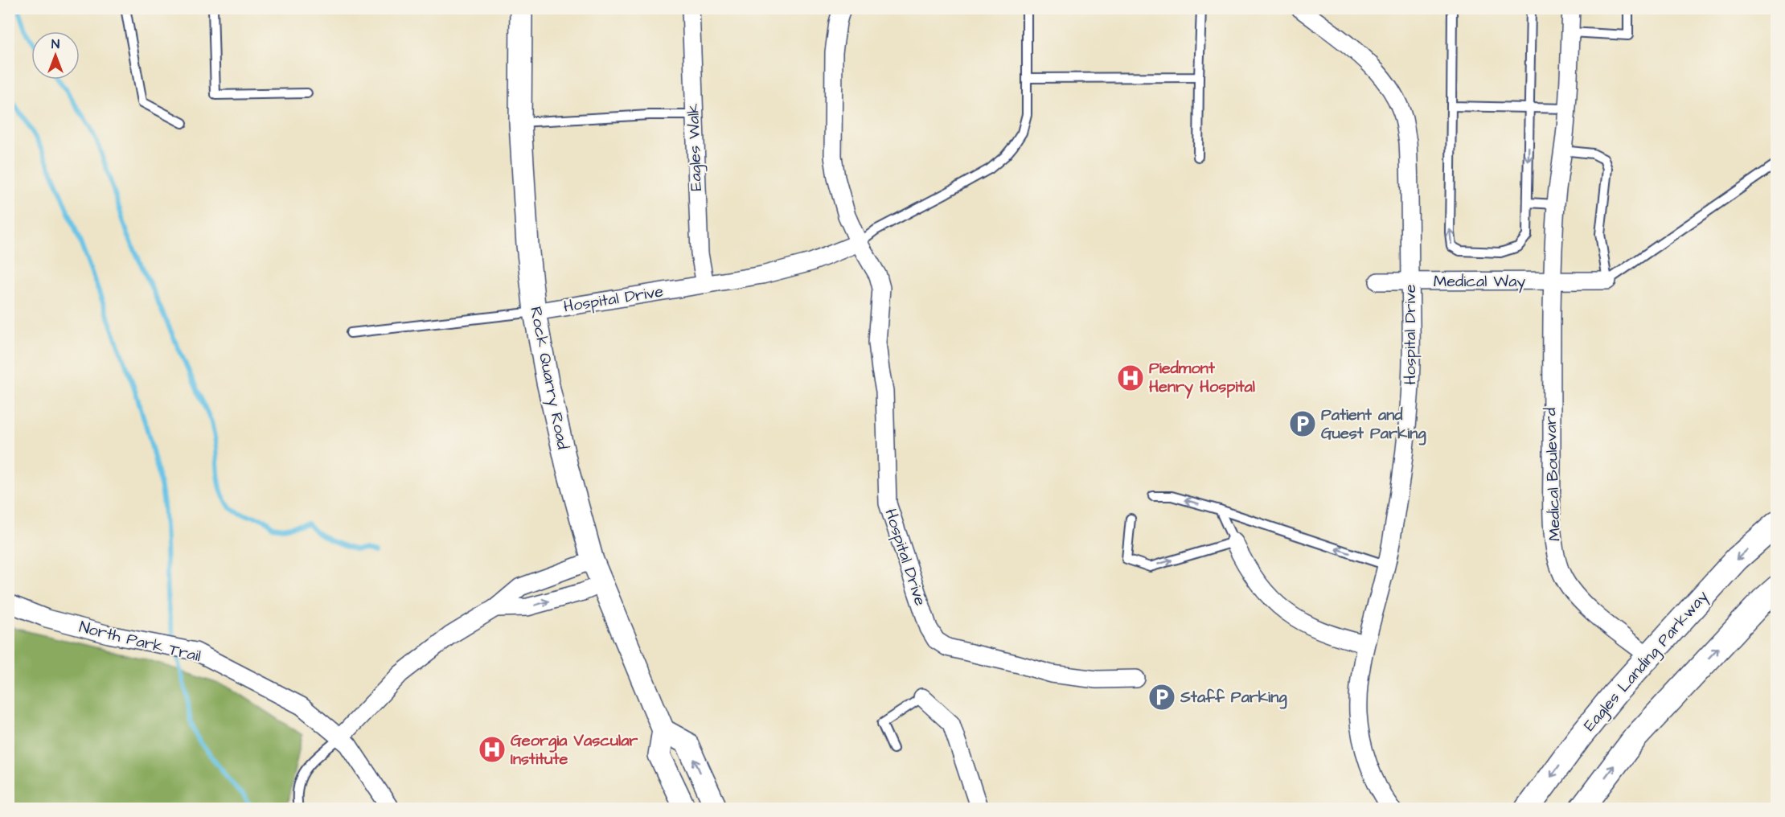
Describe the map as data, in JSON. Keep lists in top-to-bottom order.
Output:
{
  "streets": {
    "main road": ["Eagles Landing Parkway"],
    "street": [
      "Eagles Walk",
      "Medical Way",
      "Hospital Drive",
      "Rock Quarry Road",
      "Medical Boulevard",
      "North Park Trail"
    ]
  },
  "crossings": [
    ["Eagles Walk", "Hospital Drive"],
    ["Medical Way", "Hospital Drive"],
    ["Medical Way", "Medical Boulevard"],
    ["Hospital Drive", "Rock Quarry Road"],
    ["Medical Boulevard", "Eagles Landing Parkway"]
  ],
  "places": {
    "hospital": ["Piedmont Henry Hospital", "Georgia Vascular Institute"],
    "parking": ["Patient and Guest Parking", "Staff Parking"]
  },
  "north": "top"
}
